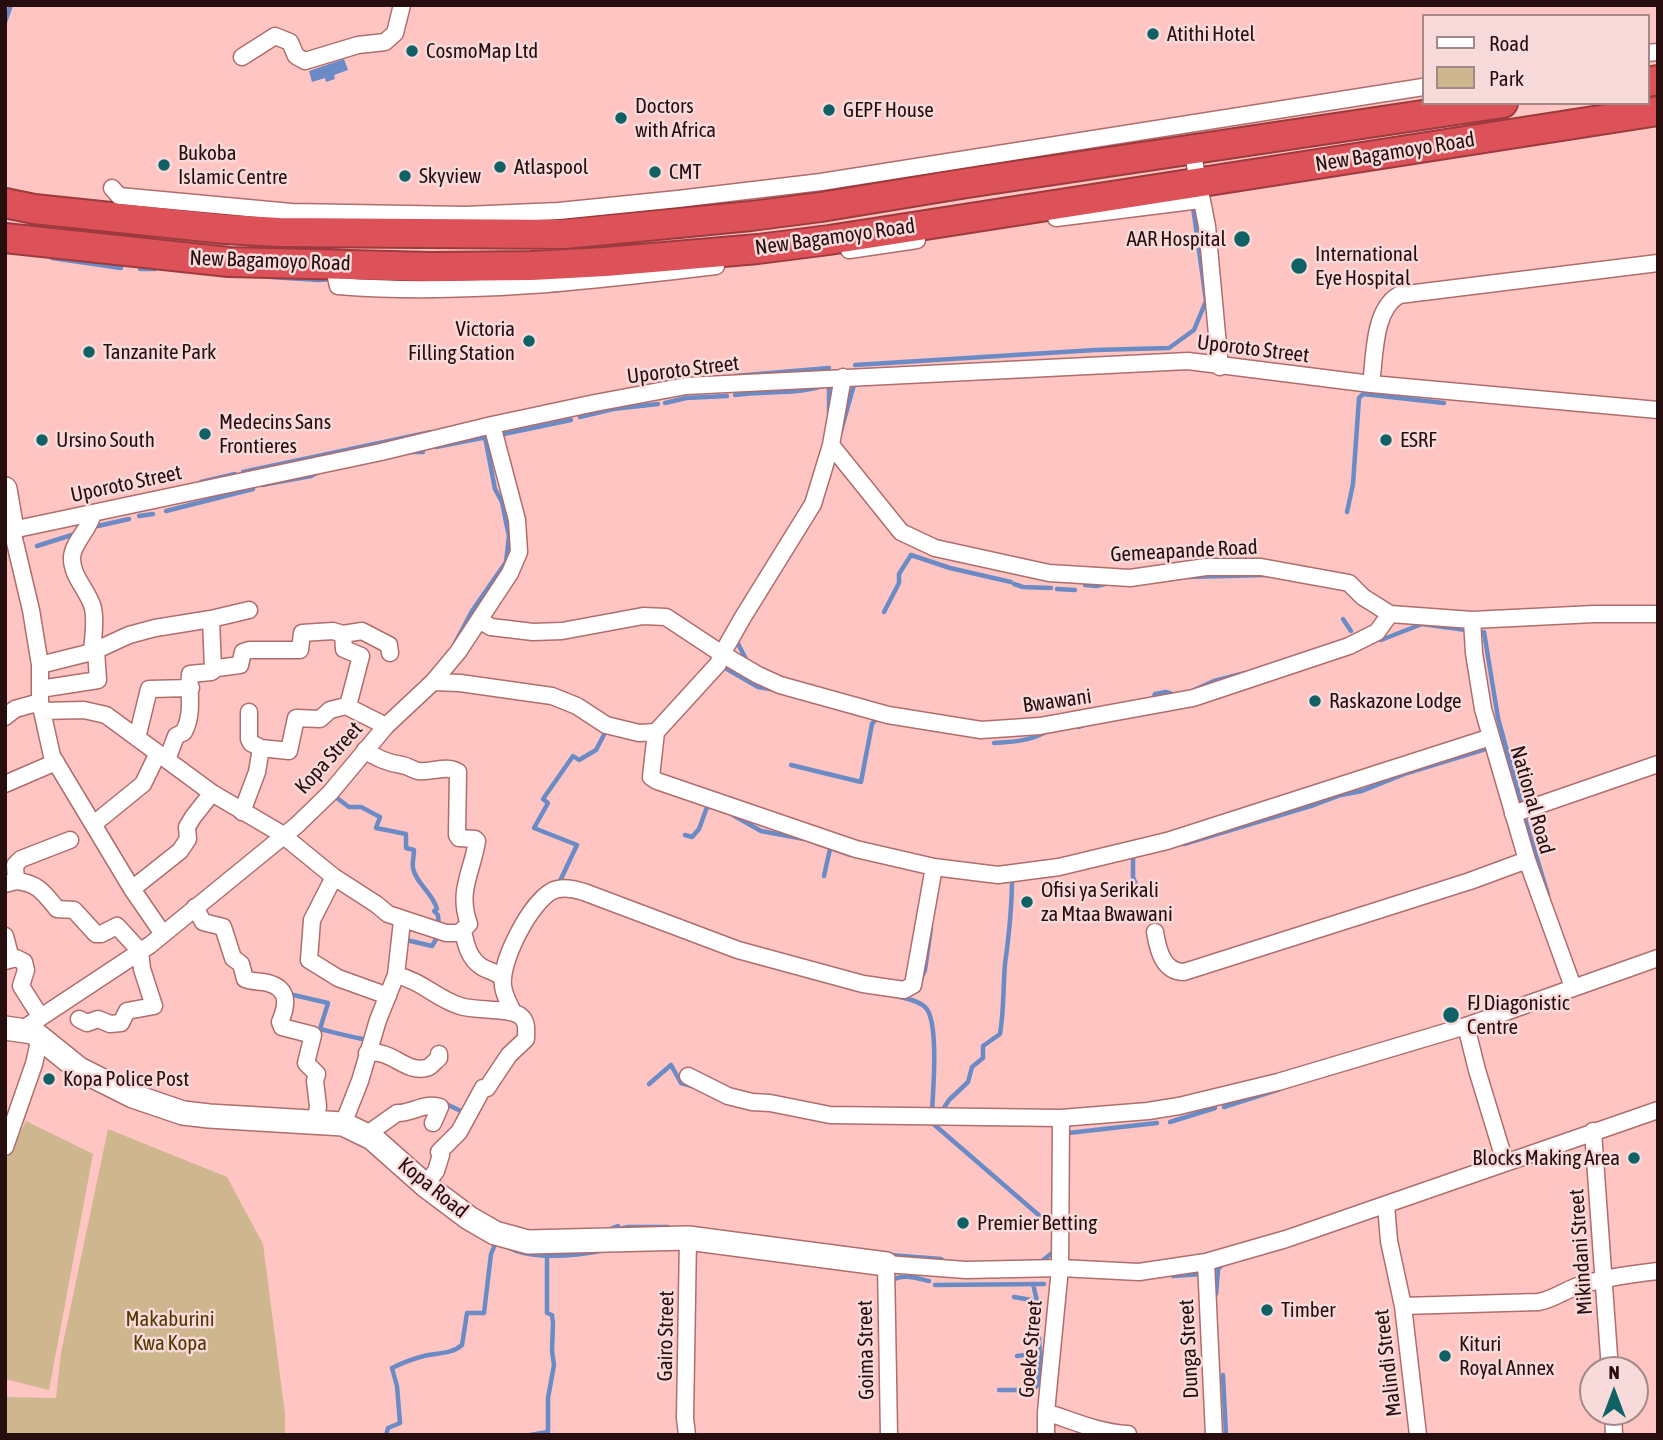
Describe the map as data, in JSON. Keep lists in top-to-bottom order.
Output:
{
  "streets": {
    "highway": ["New Bagamoyo Road"],
    "street": [
      "Uporoto Street",
      "Gemeapande Road",
      "Bwawani",
      "Kopa Street",
      "National Road",
      "Kopa Road",
      "Mikindani Street",
      "Gairo Street",
      "Goeke Street",
      "Dunga Street",
      "Goima Street",
      "Malindi Street"
    ]
  },
  "crossings": [
    ["Uporoto Street", "Kopa Street"],
    ["Gemeapande Road", "Bwawani"],
    ["Gemeapande Road", "National Road"],
    ["Bwawani", "Kopa Street"],
    ["Kopa Street", "Kopa Road"],
    ["Kopa Road", "Gairo Street"],
    ["Kopa Road", "Goima Street"]
  ],
  "parks": ["Makaburini Kwa Kopa"],
  "places": [
    "Atithi Hotel",
    "CosmoMap Ltd",
    "GEPF House",
    "Doctors with Africa",
    "Bukoba Islamic Centre",
    "Atlaspool",
    "CMT",
    "Skyview",
    "AAR Hospital",
    "International Eye Hospital",
    "Victoria Filling Station",
    "Tanzanite Park",
    "Medecins Sans Frontieres",
    "Ursino South",
    "ESRF",
    "Raskazone Lodge",
    "Ofisi ya Serikali za Mtaa Bwawani",
    "FJ Diagonistic Centre",
    "Kopa Police Post",
    "Blocks Making Area",
    "Premier Betting",
    "Timber",
    "Kituri Royal Annex"
  ],
  "legend": ["Road", "Park"],
  "north": "top"
}
